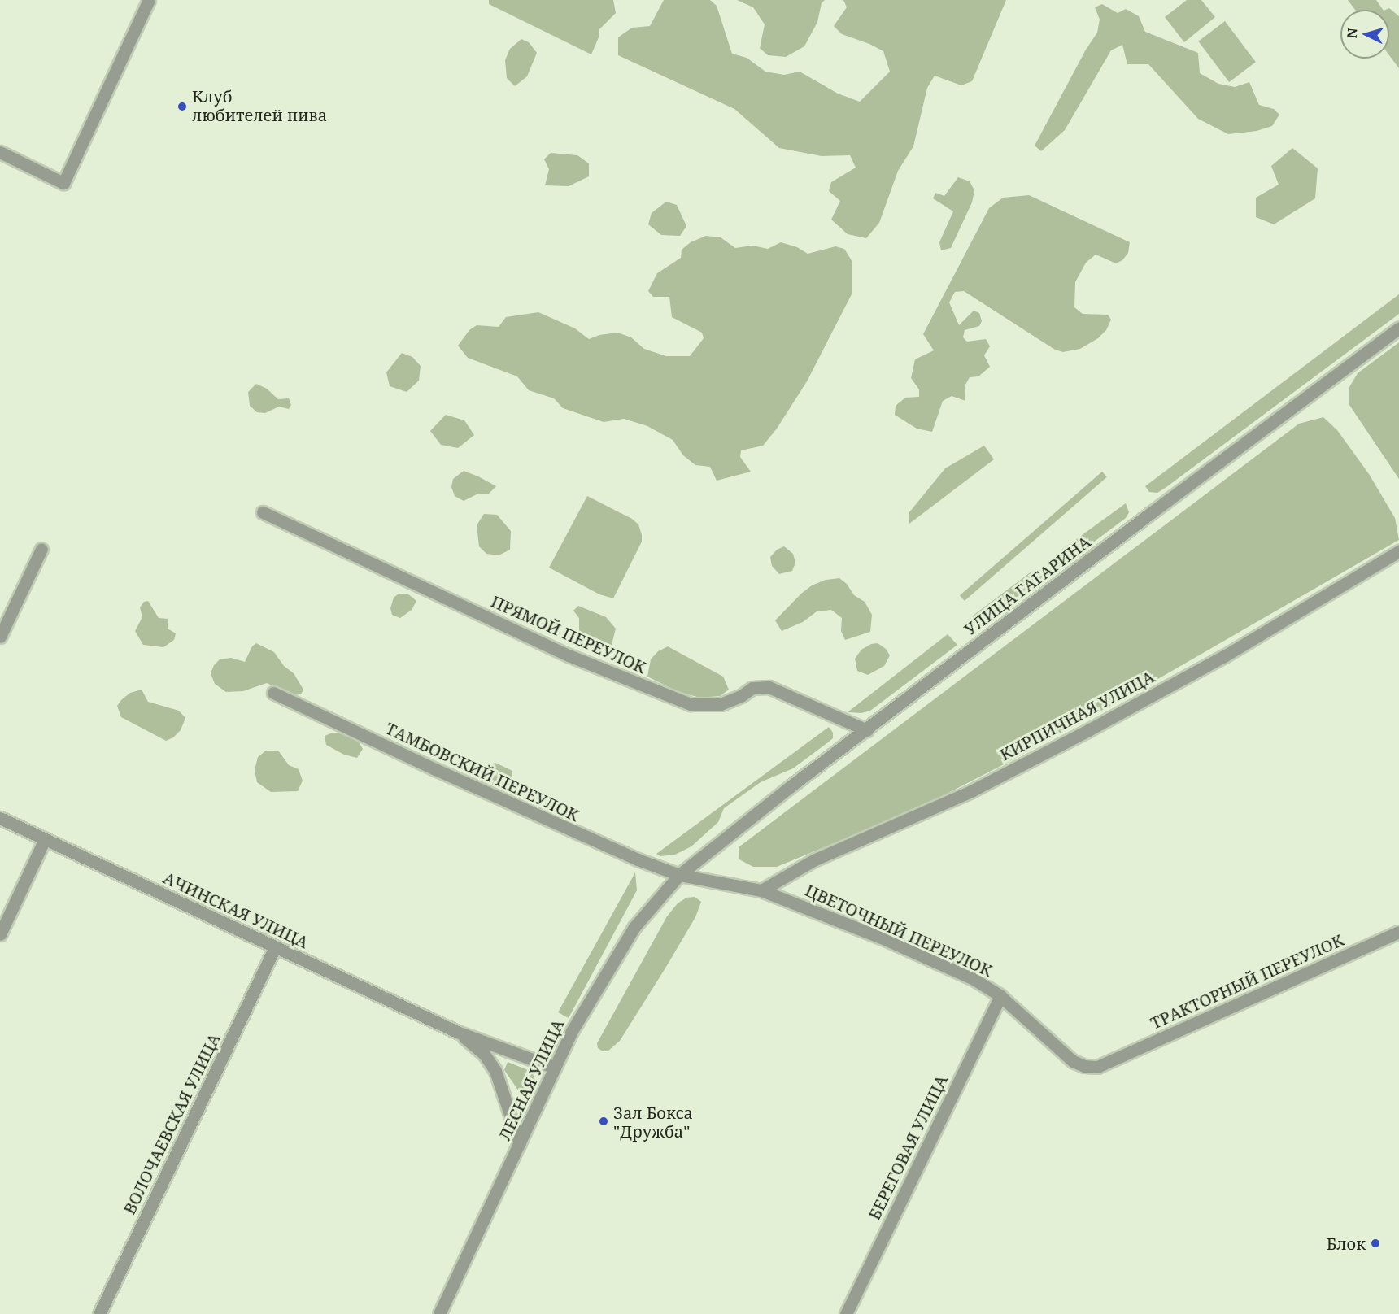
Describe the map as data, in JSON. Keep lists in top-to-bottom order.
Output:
{
  "streets": {
    "street": [
      "УЛИЦА ГАГАРИНА",
      "ПРЯМОЙ ПЕРЕУЛОК",
      "КИРПИЧНАЯ УЛИЦА",
      "ТАМБОВСКИЙ ПЕРЕУЛОК",
      "АЧИНСКАЯ УЛИЦА",
      "ЦВЕТОЧНЫЙ ПЕРЕУЛОК",
      "ТРАКТОРНЫЙ ПЕРЕУЛОК",
      "ЛЕСНАЯ УЛИЦА",
      "ВОЛОЧАЕВСКАЯ УЛИЦА",
      "БЕРЕГОВАЯ УЛИЦА"
    ]
  },
  "crossings": [
    ["УЛИЦА ГАГАРИНА", "ПРЯМОЙ ПЕРЕУЛОК"],
    ["УЛИЦА ГАГАРИНА", "ТАМБОВСКИЙ ПЕРЕУЛОК"],
    ["УЛИЦА ГАГАРИНА", "ЦВЕТОЧНЫЙ ПЕРЕУЛОК"],
    ["УЛИЦА ГАГАРИНА", "ЛЕСНАЯ УЛИЦА"],
    ["КИРПИЧНАЯ УЛИЦА", "ЦВЕТОЧНЫЙ ПЕРЕУЛОК"],
    ["ТАМБОВСКИЙ ПЕРЕУЛОК", "ЦВЕТОЧНЫЙ ПЕРЕУЛОК"],
    ["ТАМБОВСКИЙ ПЕРЕУЛОК", "ЛЕСНАЯ УЛИЦА"],
    ["АЧИНСКАЯ УЛИЦА", "ЛЕСНАЯ УЛИЦА"],
    ["АЧИНСКАЯ УЛИЦА", "ВОЛОЧАЕВСКАЯ УЛИЦА"],
    ["ЦВЕТОЧНЫЙ ПЕРЕУЛОК", "ТРАКТОРНЫЙ ПЕРЕУЛОК"],
    ["ЦВЕТОЧНЫЙ ПЕРЕУЛОК", "ЛЕСНАЯ УЛИЦА"],
    ["ЦВЕТОЧНЫЙ ПЕРЕУЛОК", "БЕРЕГОВАЯ УЛИЦА"]
  ],
  "places": ["Клуб любителей пива", "Зал Бокса \"Дружба\"", "Блок"],
  "north": "left"
}
